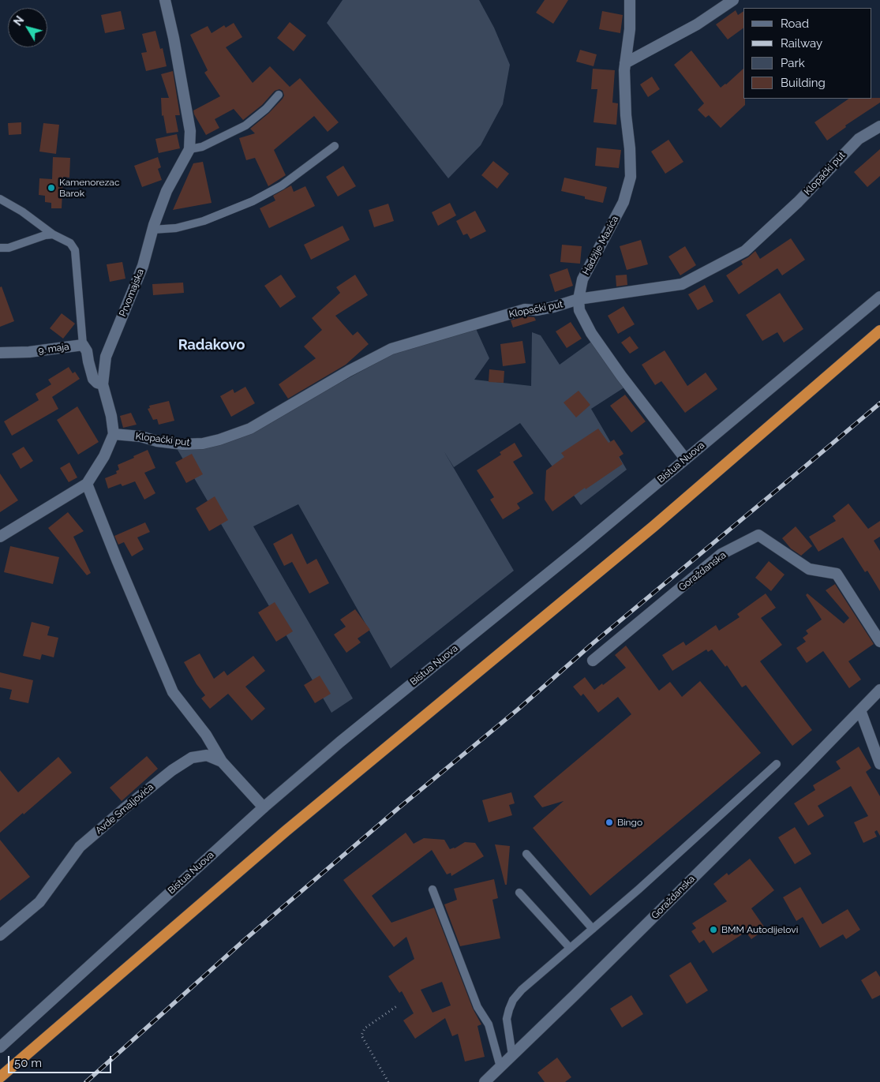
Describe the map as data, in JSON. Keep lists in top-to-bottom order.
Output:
{
  "streets": {
    "street": [
      "Klopački put",
      "Hadžije Mazića",
      "Prvomajska",
      "9. maja",
      "Bistua Nuova",
      "Goraždanska",
      "Avde Smaljovića"
    ]
  },
  "crossings": [
    ["Klopački put", "Hadžije Mazića"],
    ["Klopački put", "Prvomajska"],
    ["Hadžije Mazića", "Bistua Nuova"],
    ["Prvomajska", "9. maja"]
  ],
  "districts": ["Radakovo"],
  "places": ["Kamenorezac Barok", "Bingo", "BMM Autodijelovi"],
  "legend": [
    "Road",
    "Railway",
    "Park",
    "Building"
  ],
  "scale_bar": "50 m",
  "north": "top left"
}
